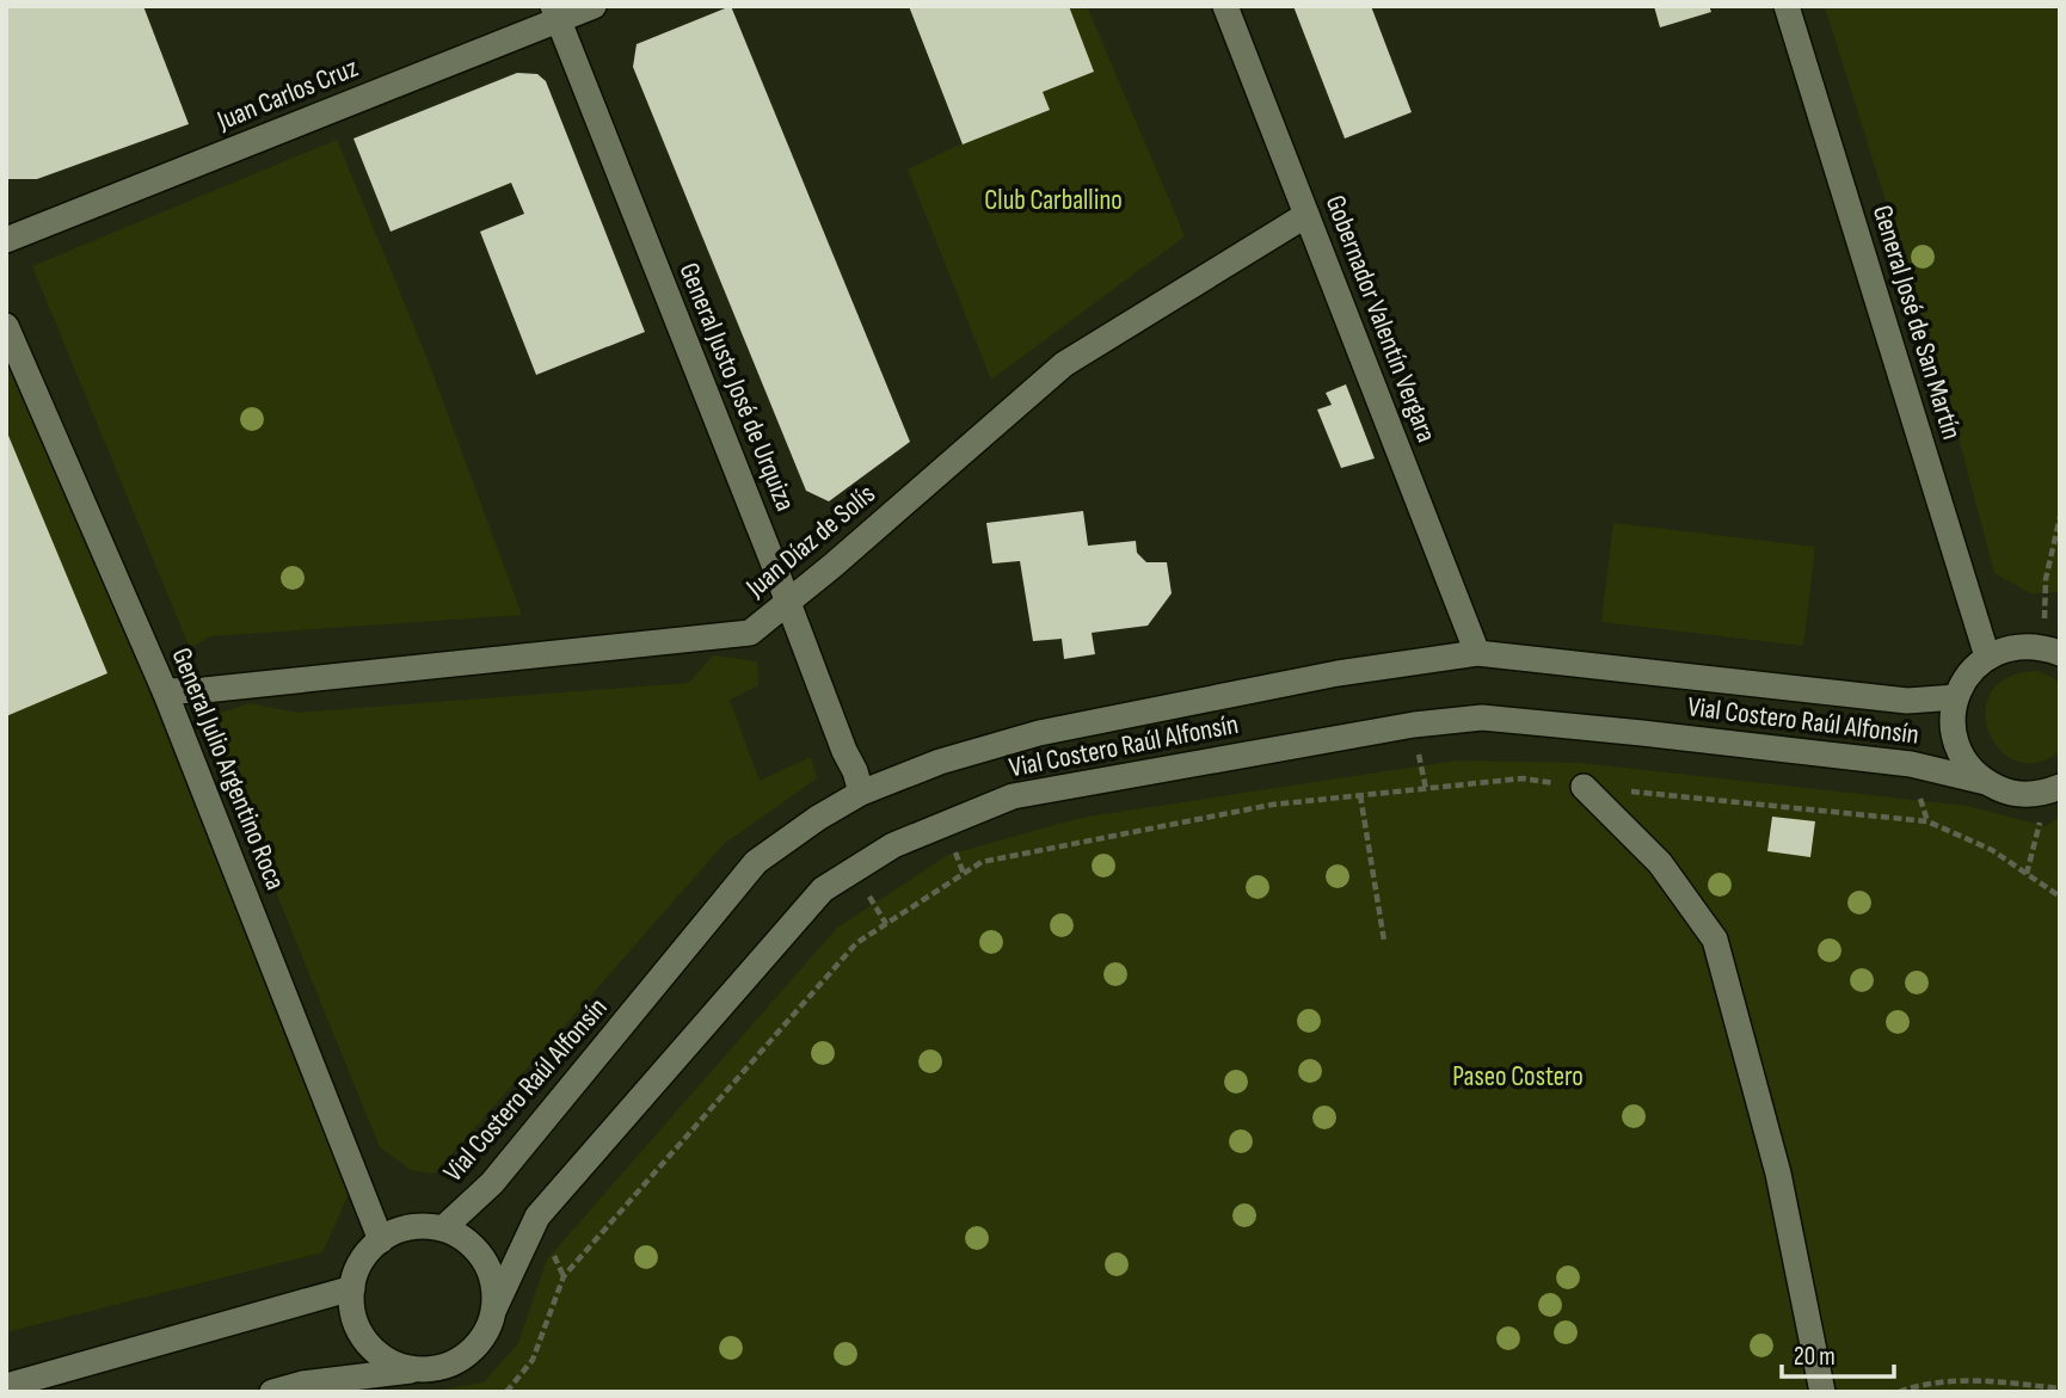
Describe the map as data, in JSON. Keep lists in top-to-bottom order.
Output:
{
  "streets": {
    "street": [
      "Juan Carlos Cruz",
      "Gobernador Valentín Vergara",
      "General José de San Martín",
      "General Justo José de Urquiza",
      "Juan Díaz de Solís",
      "Vial Costero Raúl Alfonsín",
      "General Julio Argentino Roca"
    ]
  },
  "crossings": [
    ["Juan Carlos Cruz", "General Justo José de Urquiza"],
    ["Gobernador Valentín Vergara", "Juan Díaz de Solís"],
    ["Gobernador Valentín Vergara", "Vial Costero Raúl Alfonsín"],
    ["General Justo José de Urquiza", "Juan Díaz de Solís"],
    ["General Justo José de Urquiza", "Vial Costero Raúl Alfonsín"],
    ["Juan Díaz de Solís", "General Julio Argentino Roca"],
    ["Vial Costero Raúl Alfonsín", "General Julio Argentino Roca"]
  ],
  "parks": ["Club Carballino", "Paseo Costero"],
  "scale_bar": "20 m"
}
